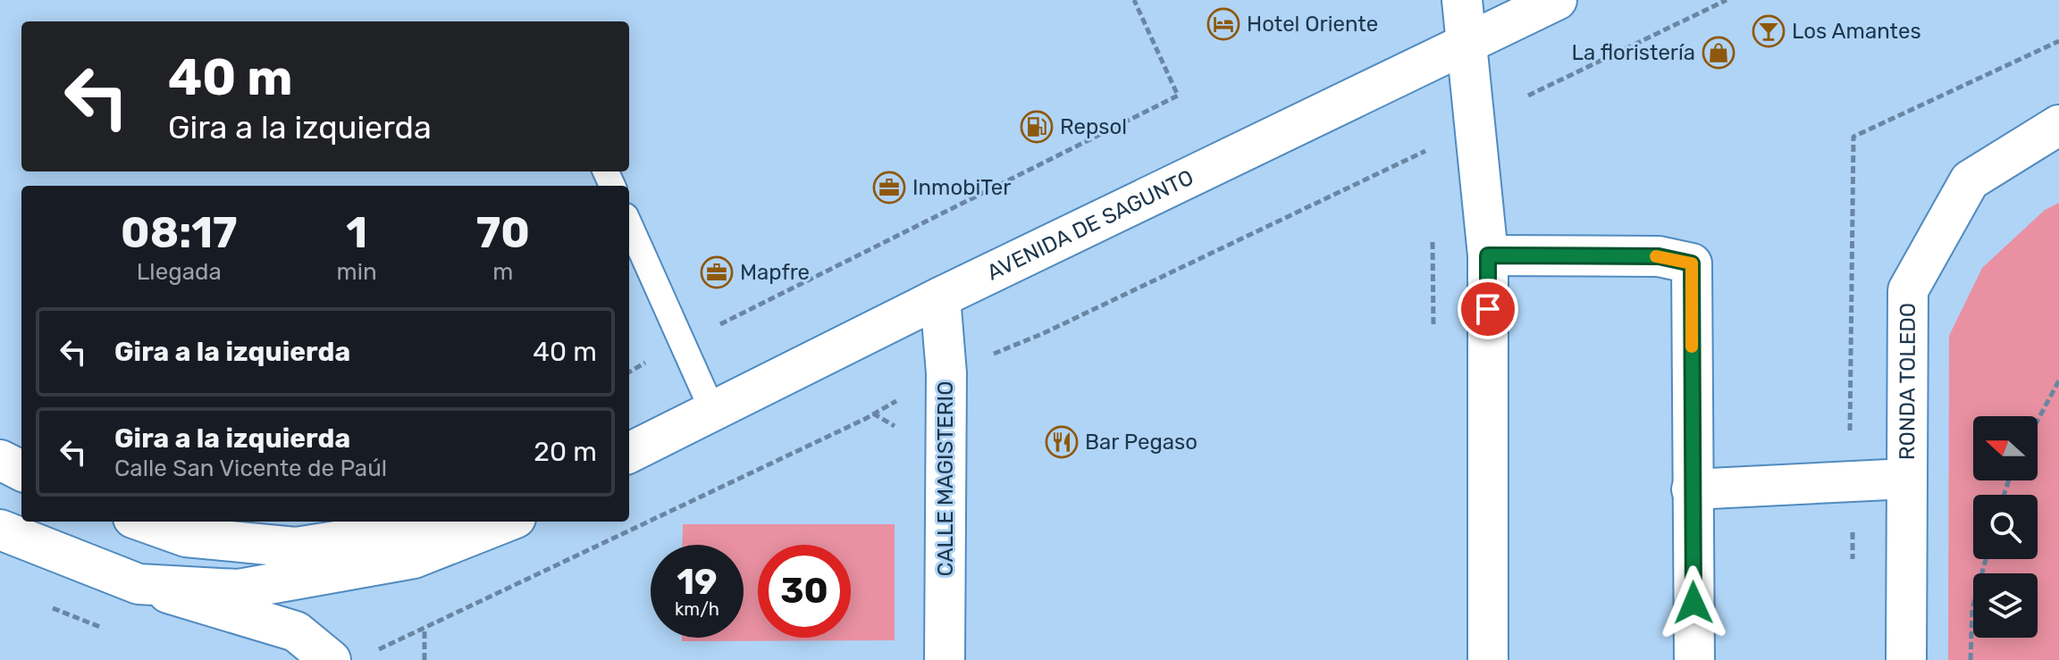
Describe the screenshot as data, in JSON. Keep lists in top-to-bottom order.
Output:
{
  "streets": {
    "street": ["AVENIDA DE SAGUNTO", "RONDA TOLEDO", "CALLE MAGISTERIO"]
  },
  "crossings": [
    ["AVENIDA DE SAGUNTO", "CALLE MAGISTERIO"]
  ],
  "places": {
    "hotel": ["Hotel Oriente"],
    "bar": ["Los Amantes"],
    "shop": ["La floristería"],
    "fuel station": ["Repsol"],
    "office": ["InmobiTer", "Mapfre"],
    "restaurant": ["Bar Pegaso"]
  },
  "north": "left",
  "page": {
    "turn": ["40 m", "Gira a la izquierda"],
    "eta": [
      "08:17",
      "Llegada",
      "1",
      "min",
      "70",
      "m"
    ],
    "list": [
      {
        "name": "Gira a la izquierda",
        "value": "40 m"
      },
      {
        "name": "Gira a la izquierda",
        "note": "Calle San Vicente de Paúl",
        "value": "20 m"
      }
    ],
    "speed": "19 km/h",
    "limit": "30"
  }
}
